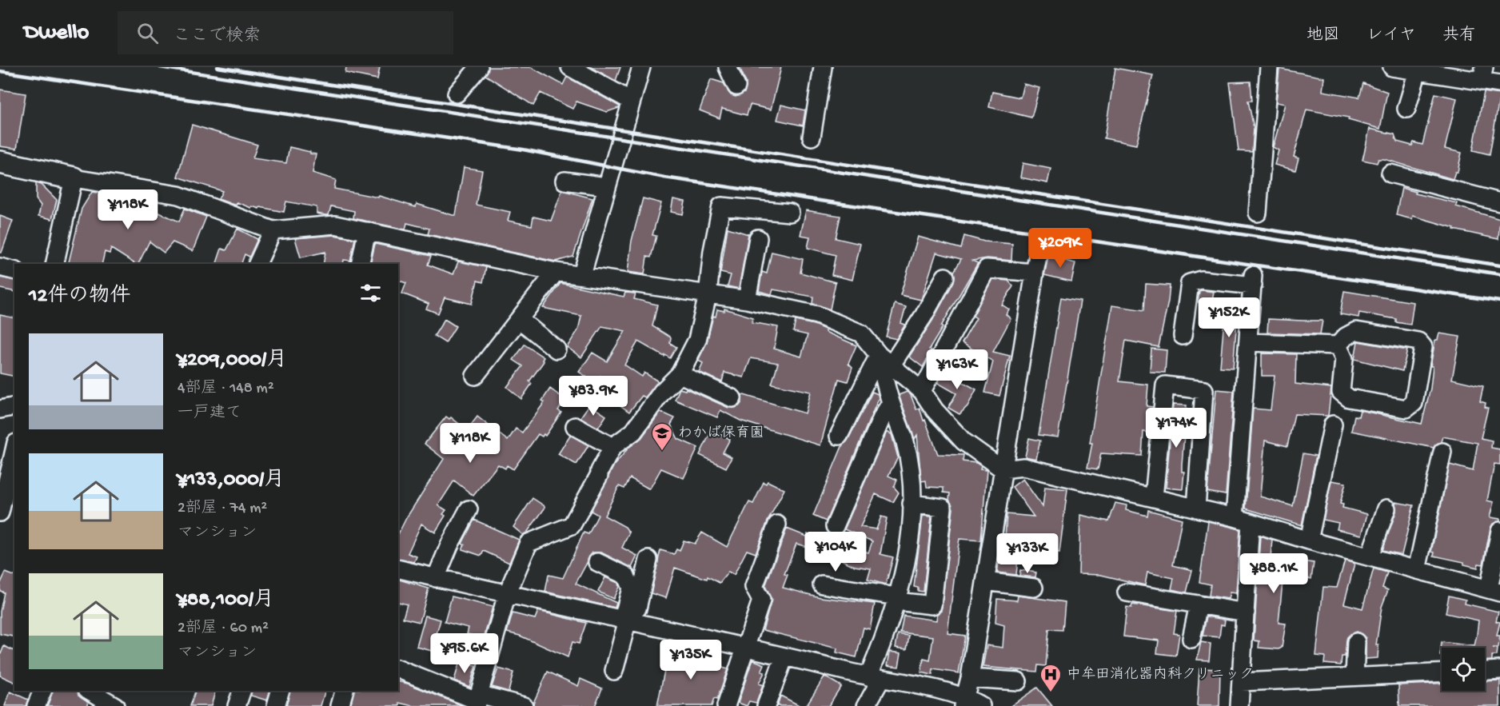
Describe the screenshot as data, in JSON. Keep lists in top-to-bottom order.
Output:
{
  "places": {
    "school or university": ["わかば保育園"],
    "hospital": ["中牟田消化器内科クリニック"]
  },
  "page": {
    "header": "Dwello",
    "search": "ここで検索",
    "nav": ["地図", "レイヤ", "共有"],
    "price": [
      "¥118K",
      "¥209K",
      "¥152K",
      "¥163K",
      "¥83.9K",
      "¥174K",
      "¥118K",
      "¥104K",
      "¥133K",
      "¥88.1K",
      "¥95.6K",
      "¥135K"
    ],
    "heading": "12件の物件",
    "list": [
      {
        "name": "¥209,000/月",
        "note": "4部屋 · 148 m² · 一戸建て"
      },
      {
        "name": "¥133,000/月",
        "note": "2部屋 · 74 m² · マンション"
      },
      {
        "name": "¥88,100/月",
        "note": "2部屋 · 60 m² · マンション"
      }
    ]
  }
}
